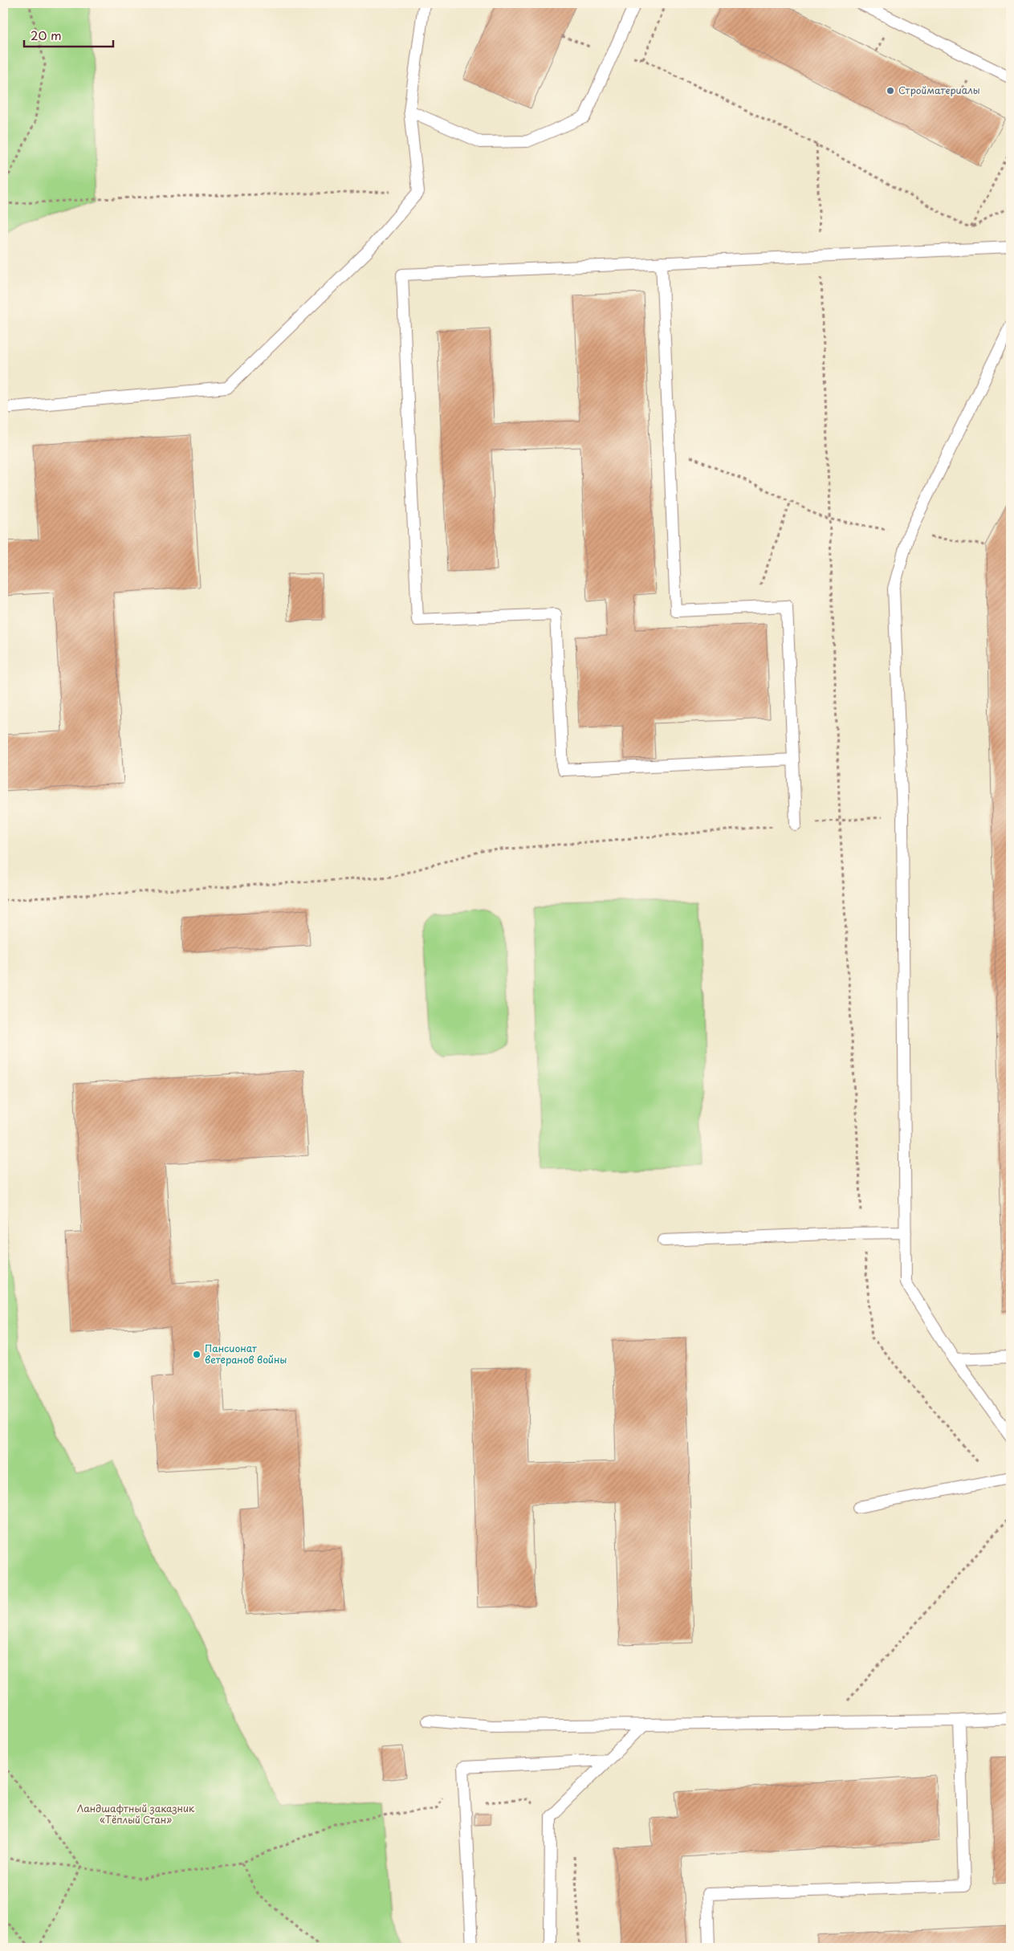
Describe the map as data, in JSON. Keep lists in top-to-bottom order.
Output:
{
  "parks": ["Ландшафтный заказник «Тёплый Стан»"],
  "places": ["Стройматериалы", "Пансионат ветеранов войны"],
  "scale_bar": "20 m"
}
